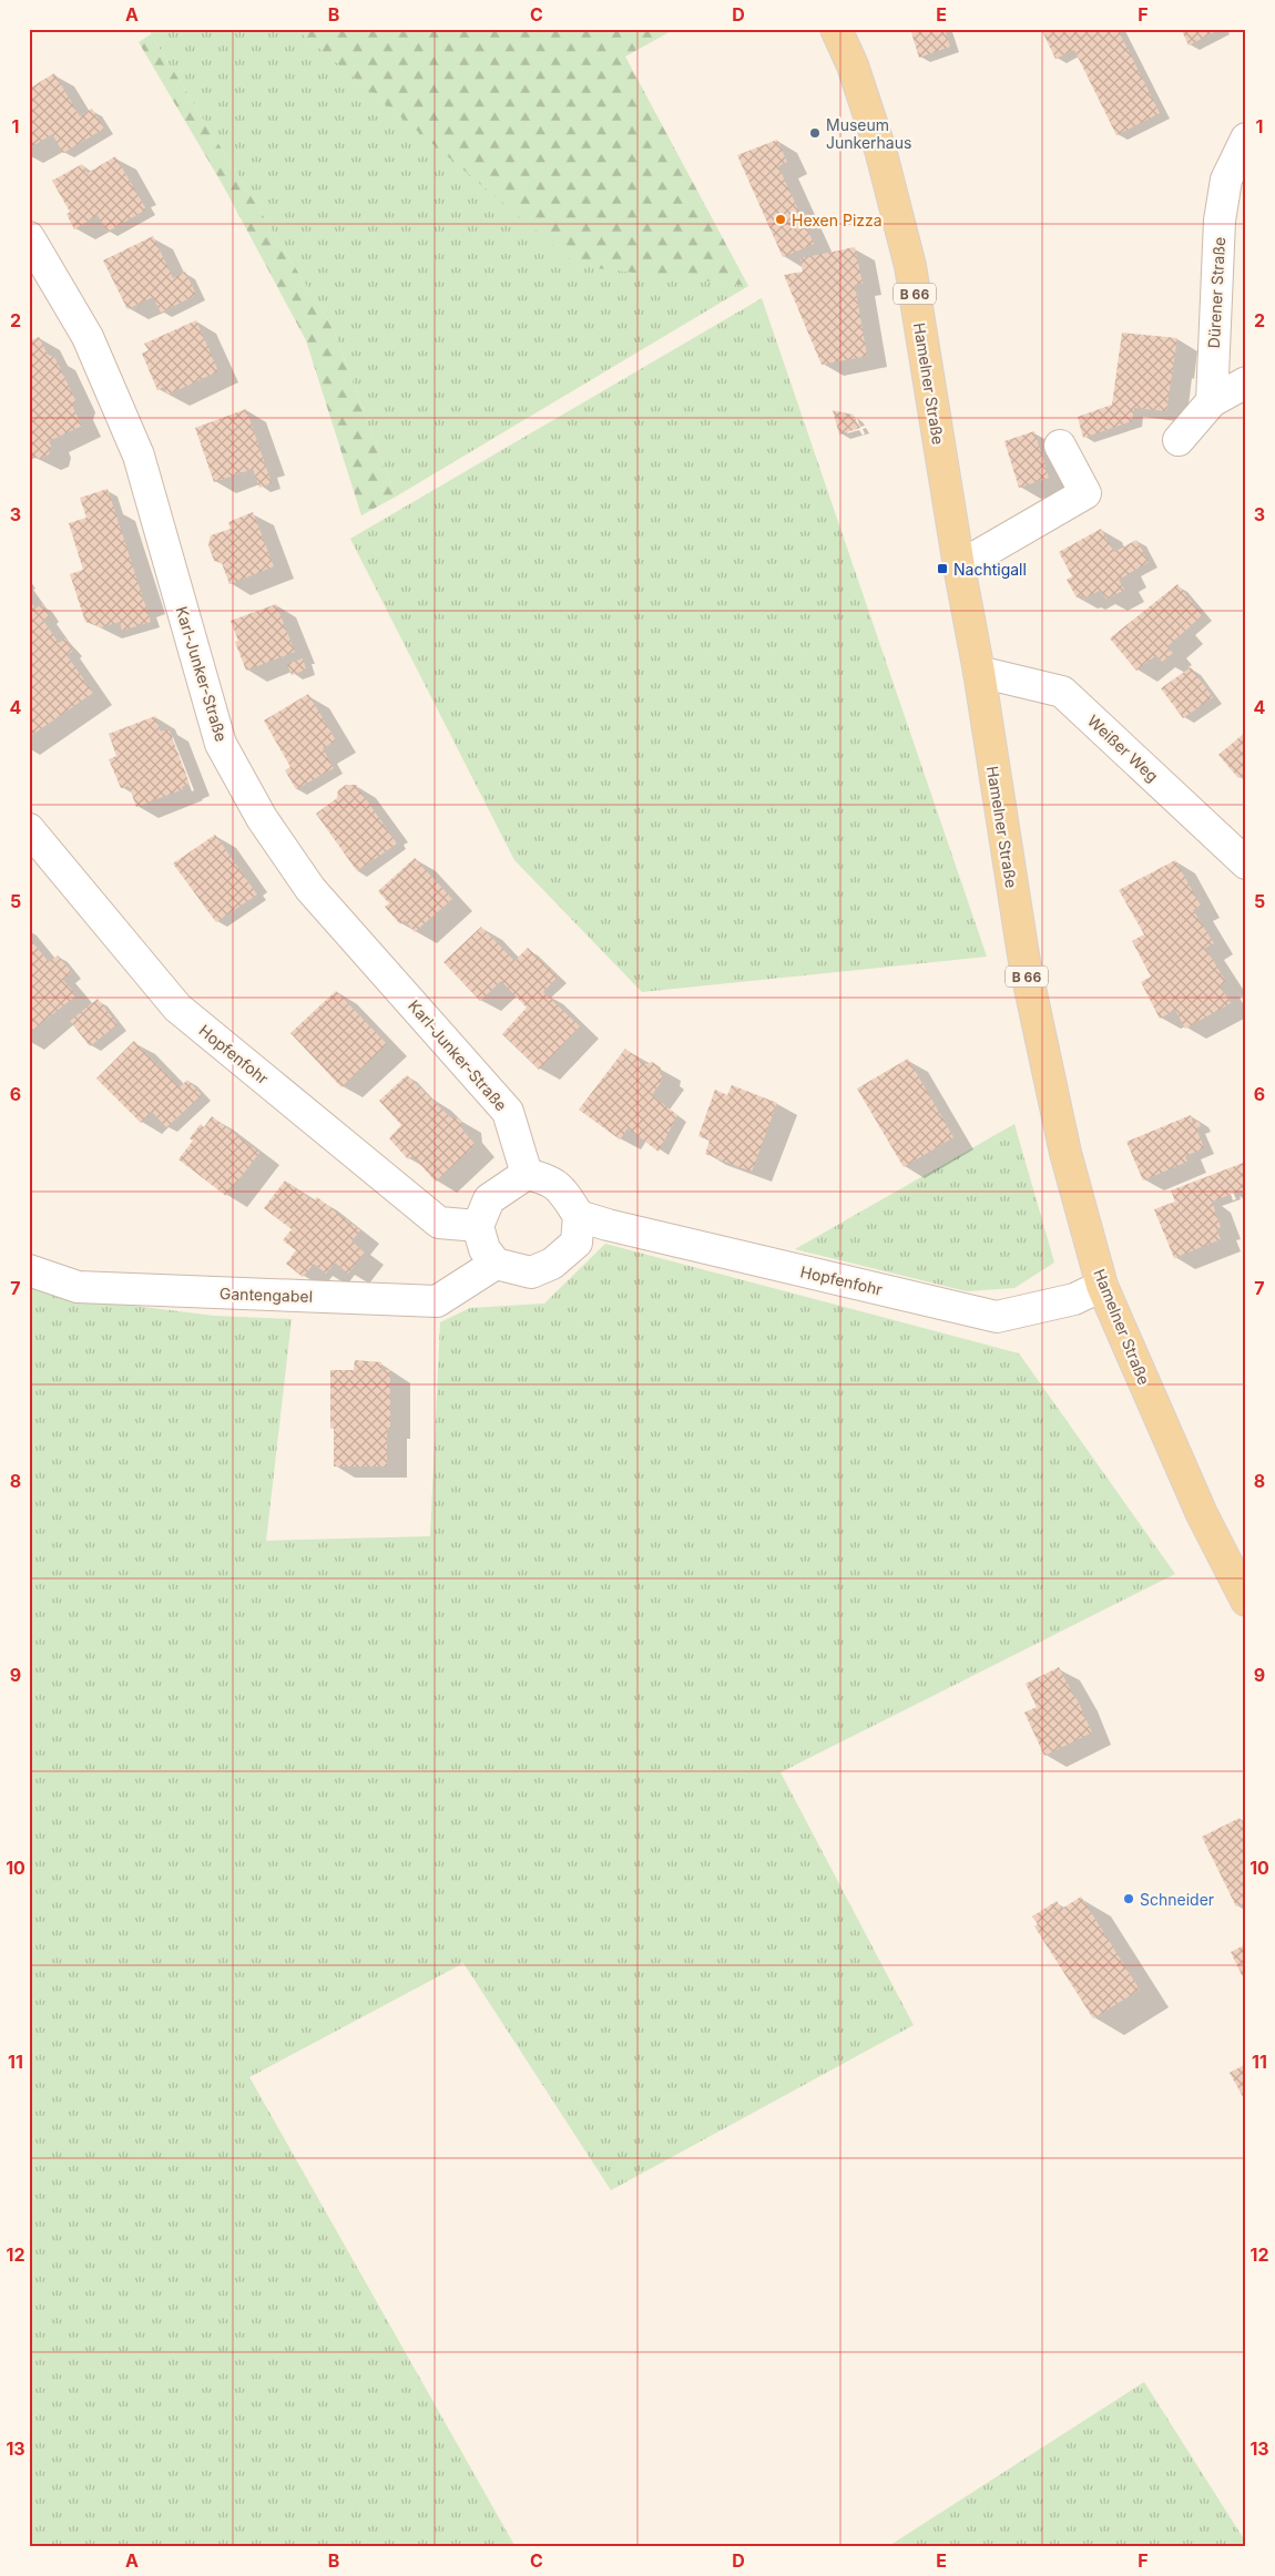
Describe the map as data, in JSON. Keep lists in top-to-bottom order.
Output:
{
  "streets": {
    "main road": ["B 66", "Hamelner Straße"],
    "street": [
      "Dürener Straße",
      "Karl-Junker-Straße",
      "Weißer Weg",
      "Hopfenfohr",
      "Gantengabel"
    ]
  },
  "crossings": [
    ["Hamelner Straße", "Weißer Weg"],
    ["Hamelner Straße", "Hopfenfohr"],
    ["Karl-Junker-Straße", "Hopfenfohr"],
    ["Karl-Junker-Straße", "Gantengabel"],
    ["Hopfenfohr", "Gantengabel"]
  ],
  "places": {
    "other": ["Museum Junkerhaus", "Hexen Pizza", "Schneider"],
    "transit": ["Nachtigall"]
  },
  "grid": {
    "columns": [
      "A",
      "B",
      "C",
      "D",
      "E",
      "F"
    ],
    "rows": [
      "1",
      "2",
      "3",
      "4",
      "5",
      "6",
      "7",
      "8",
      "9",
      "10",
      "11",
      "12",
      "13"
    ]
  }
}
